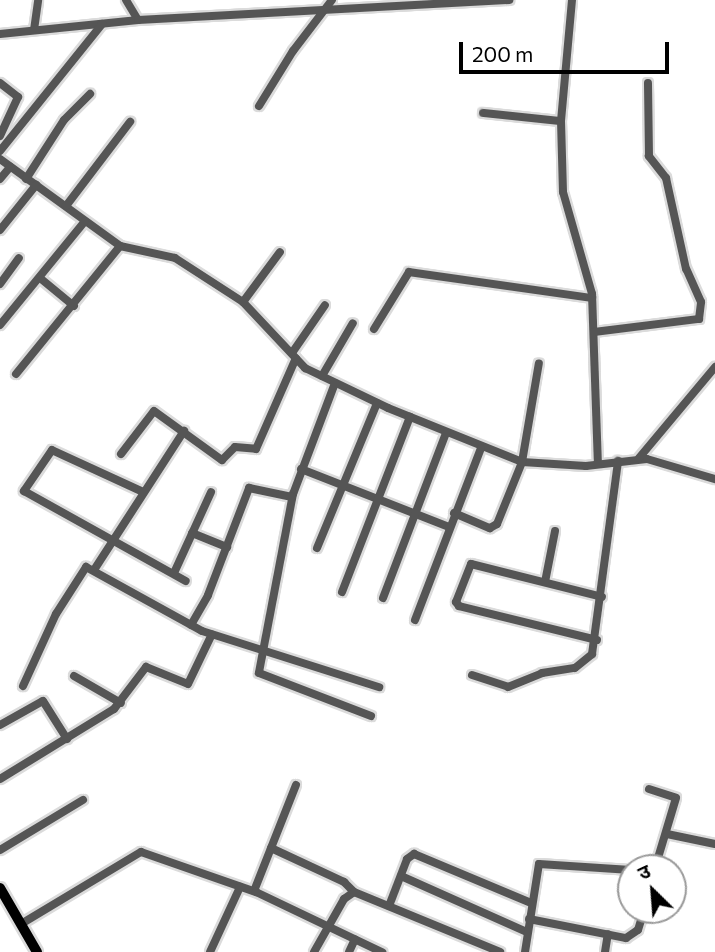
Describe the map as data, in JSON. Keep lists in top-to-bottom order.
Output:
{
  "scale_bar": "200 m",
  "north": "top left"
}
